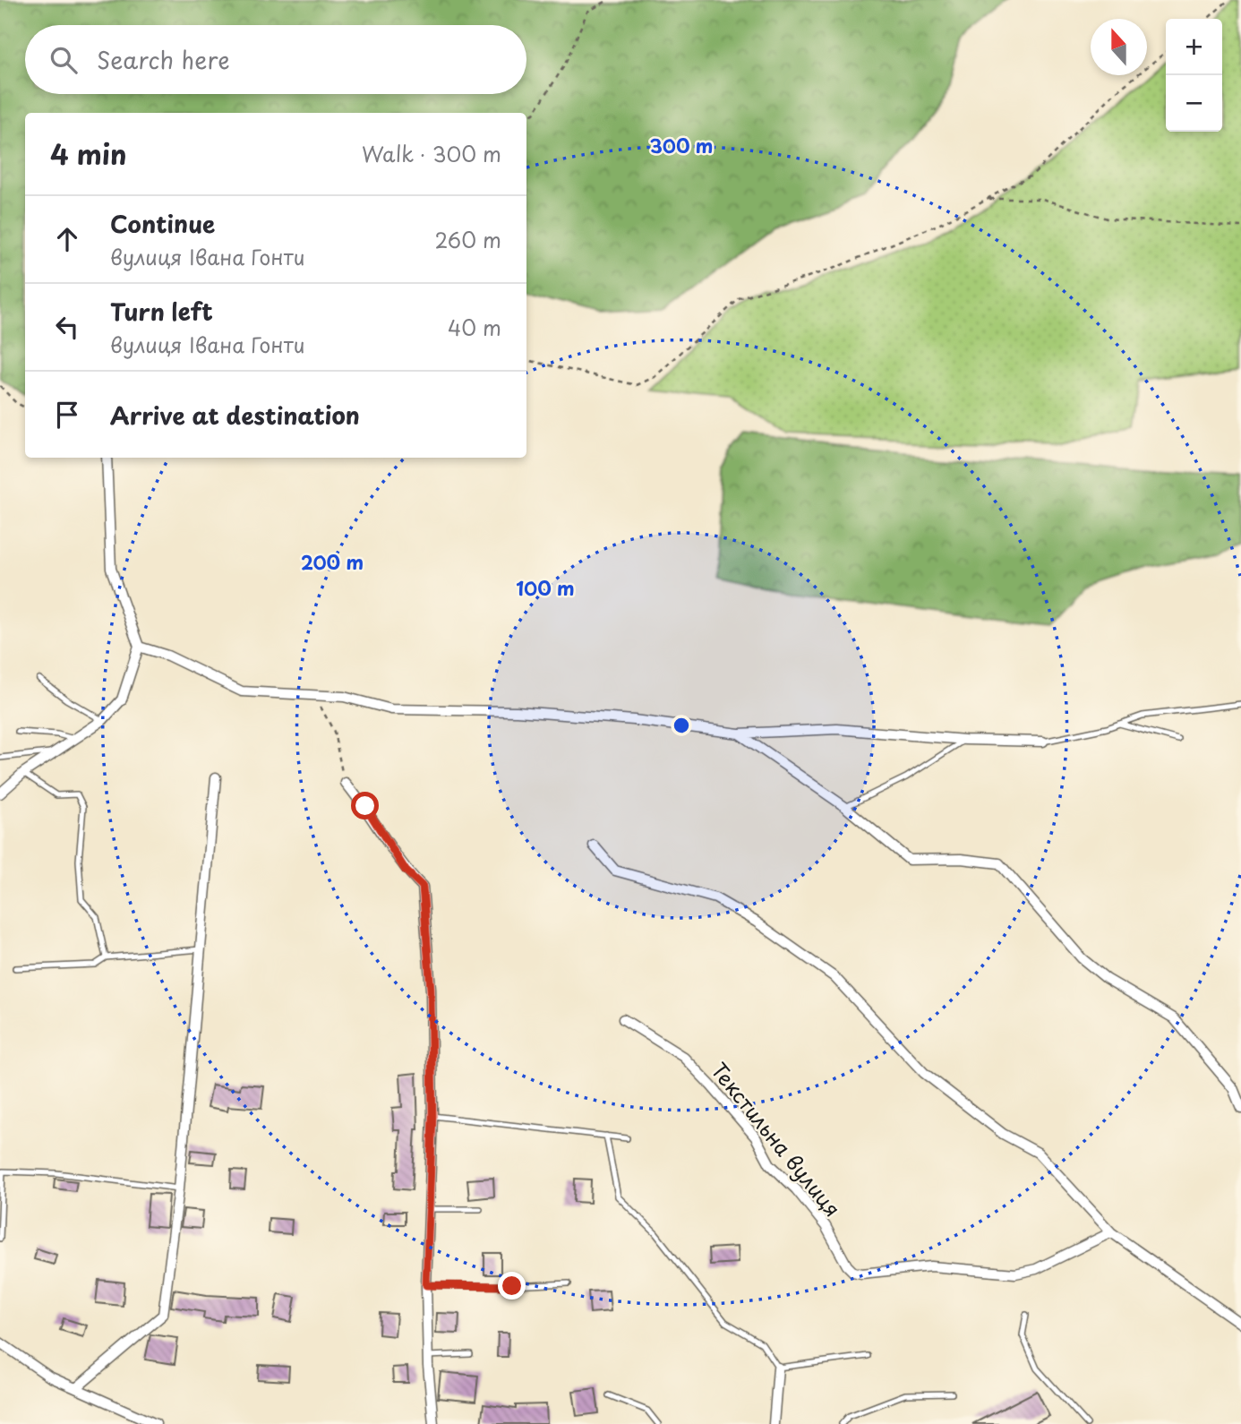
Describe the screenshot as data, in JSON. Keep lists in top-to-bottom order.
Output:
{
  "streets": {
    "street": ["Текстильна вулиця"]
  },
  "north": "top",
  "page": {
    "map_buttons": ["+", "−"],
    "search": "Search here",
    "heading": ["4 min", "Walk · 300 m"],
    "list": [
      ["Continue", "вулиця Івана Гонти", "260 m"],
      ["Turn left", "вулиця Івана Гонти", "40 m"],
      "Arrive at destination"
    ]
  },
  "rings": ["300 m", "200 m", "100 m"]
}
